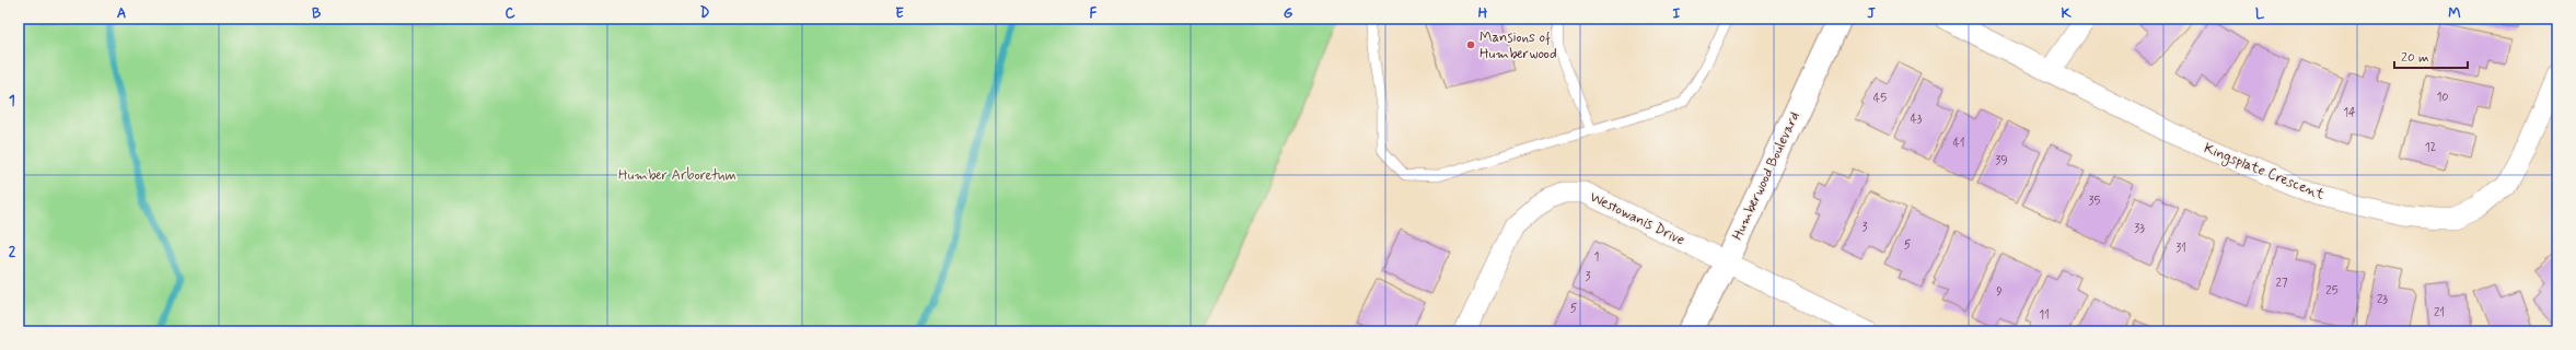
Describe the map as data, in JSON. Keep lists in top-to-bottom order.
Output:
{
  "streets": {
    "street": ["Kingsplate Crescent", "Humberwood Boulevard", "Westowanis Drive"]
  },
  "crossings": [
    ["Humberwood Boulevard", "Westowanis Drive"]
  ],
  "parks": ["Humber Arboretum"],
  "places": ["Mansions of Humberwood"],
  "house_numbers": [
    "10",
    "45",
    "14",
    "43",
    "41",
    "12",
    "39",
    "35",
    "3",
    "33",
    "5",
    "31",
    "1",
    "3",
    "27",
    "25",
    "9",
    "23",
    "5",
    "21",
    "11"
  ],
  "scale_bar": "20 m",
  "grid": {
    "columns": [
      "A",
      "B",
      "C",
      "D",
      "E",
      "F",
      "G",
      "H",
      "I",
      "J",
      "K",
      "L",
      "M"
    ],
    "rows": ["1", "2"]
  }
}
